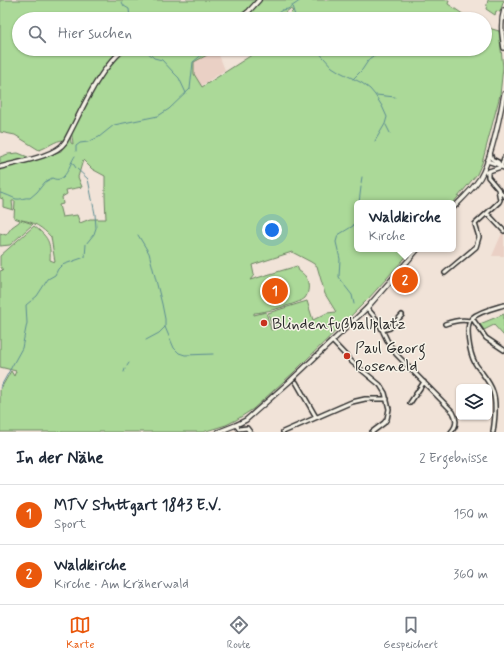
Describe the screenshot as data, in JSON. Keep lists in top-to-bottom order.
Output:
{
  "places": ["Blindenfußballplatz", "Paul Georg Roseneld"],
  "page": {
    "search": "Hier suchen",
    "popup": ["Waldkirche", "Kirche"],
    "pins": ["2", "1"],
    "heading": ["In der Nähe", "2 Ergebnisse"],
    "list": [
      {
        "mark": "1",
        "name": "MTV Stuttgart 1843 E.V.",
        "note": "Sport",
        "value": "150 m"
      },
      {
        "mark": "2",
        "name": "Waldkirche",
        "note": "Kirche · Am Kräherwald",
        "value": "360 m"
      }
    ],
    "nav": ["Karte", "Route", "Gespeichert"]
  }
}
